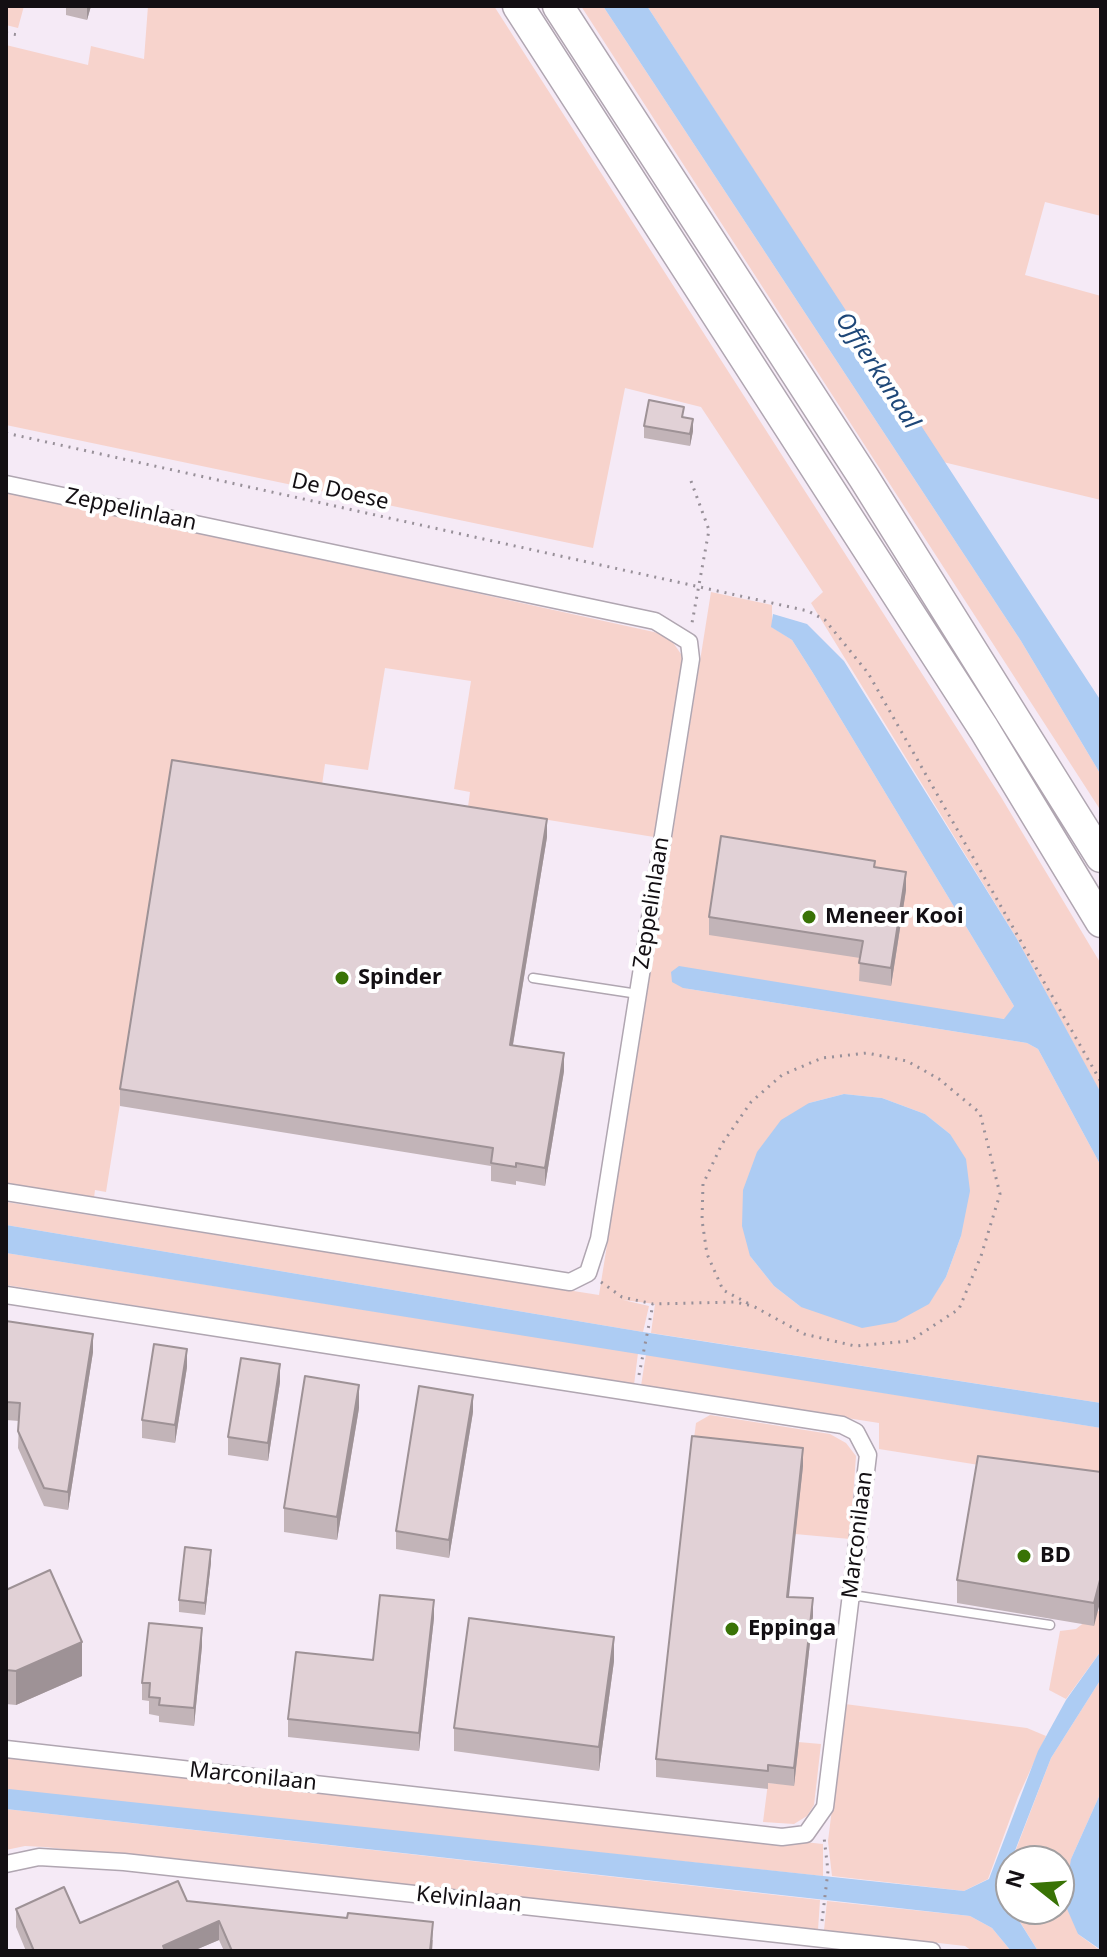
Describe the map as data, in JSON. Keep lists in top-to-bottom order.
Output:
{
  "streets": {
    "street": ["Zeppelinlaan", "Marconilaan", "Kelvinlaan"],
    "path": ["De Doese"]
  },
  "water": ["Offierkanaal"],
  "places": [
    "Meneer Kooi",
    "Spinder",
    "BD",
    "Eppinga"
  ],
  "north": "left"
}
